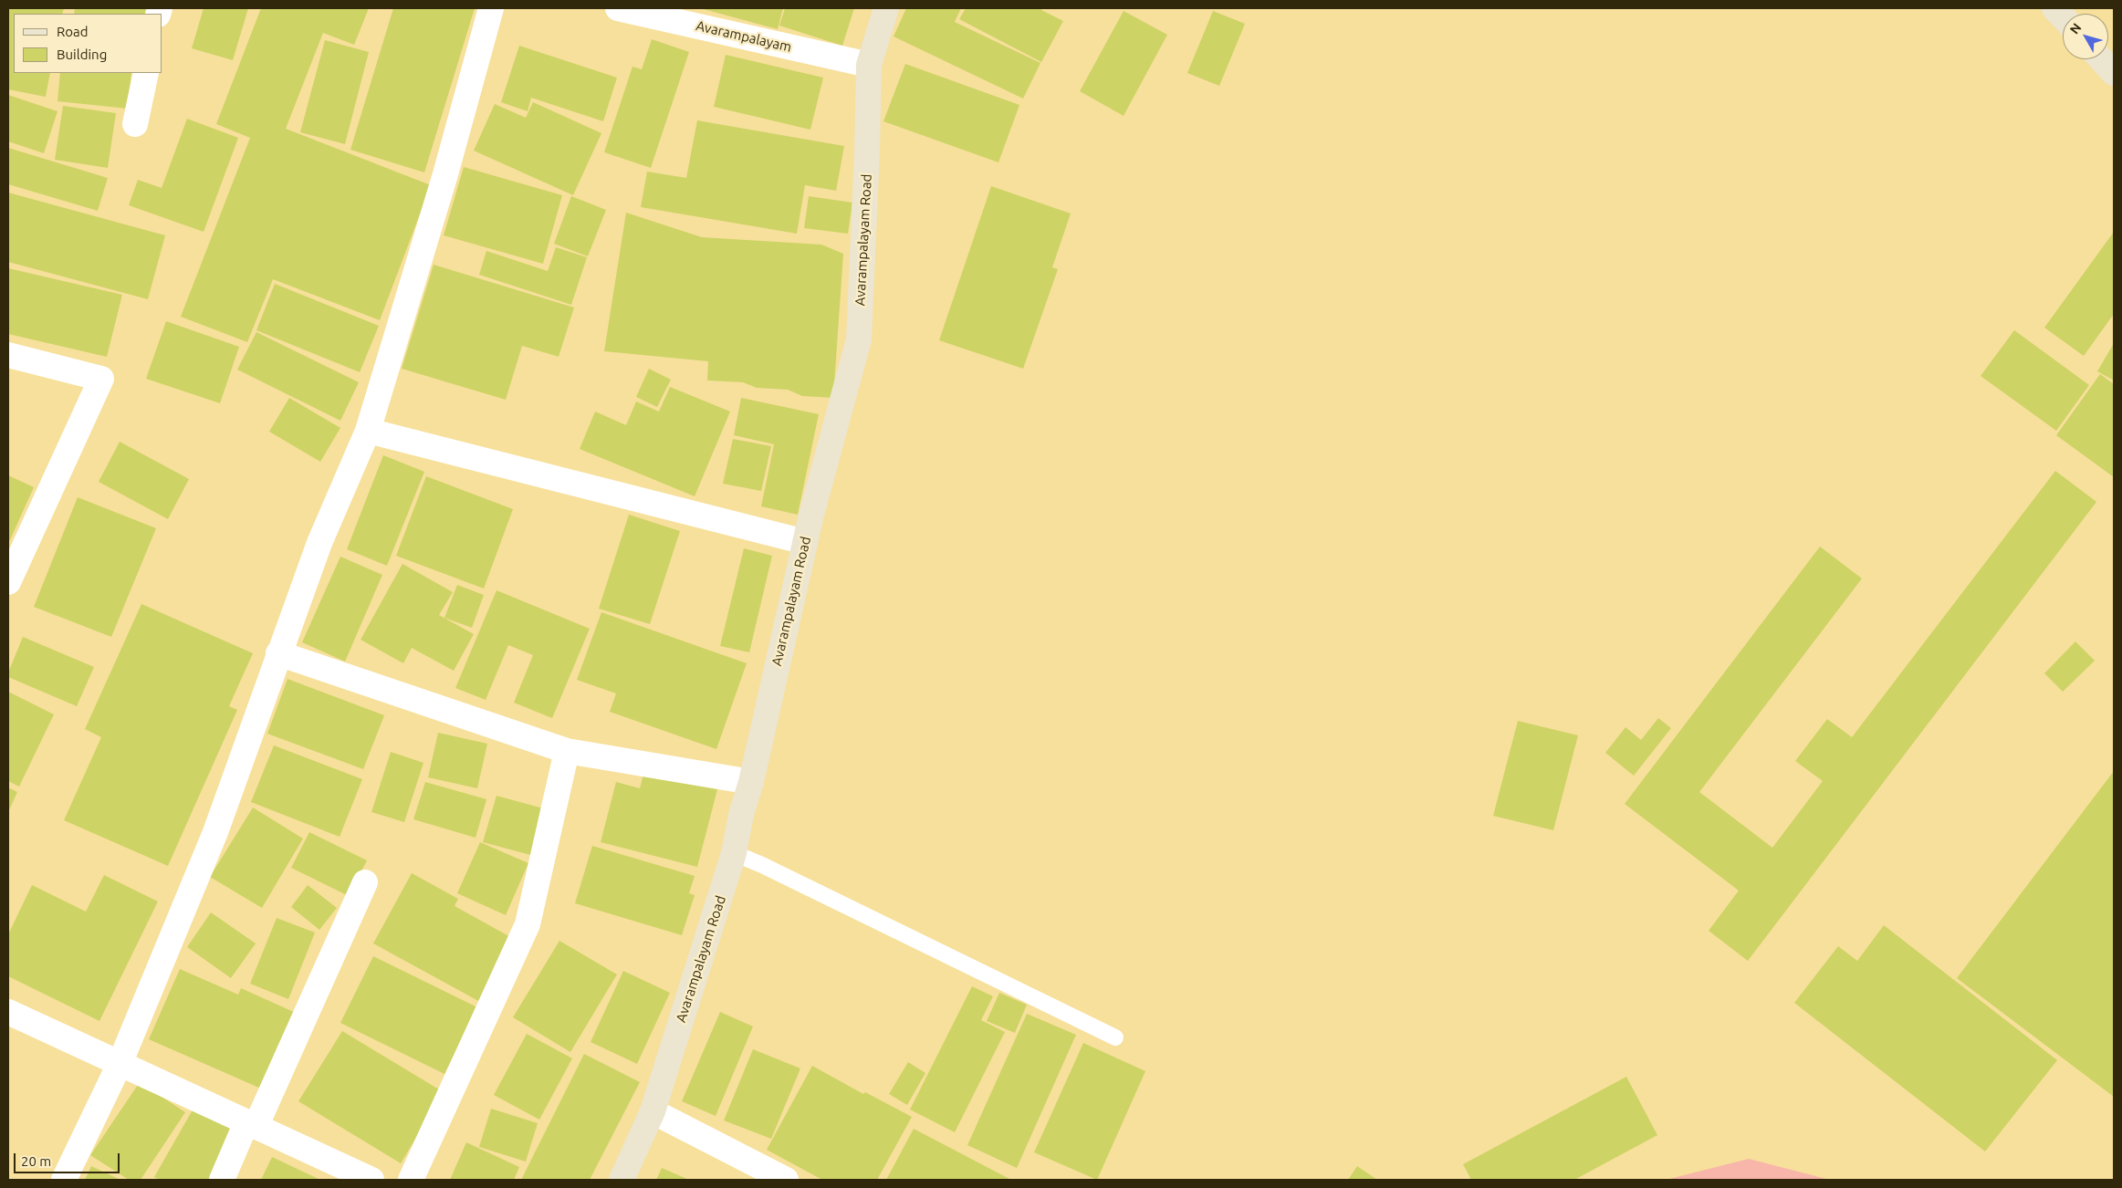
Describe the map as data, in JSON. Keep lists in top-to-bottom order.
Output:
{
  "streets": {
    "street": ["Avarampalayam", "Avarampalayam Road"]
  },
  "crossings": [
    ["Avarampalayam", "Avarampalayam Road"]
  ],
  "legend": ["Road", "Building"],
  "scale_bar": "20 m",
  "north": "top left"
}
